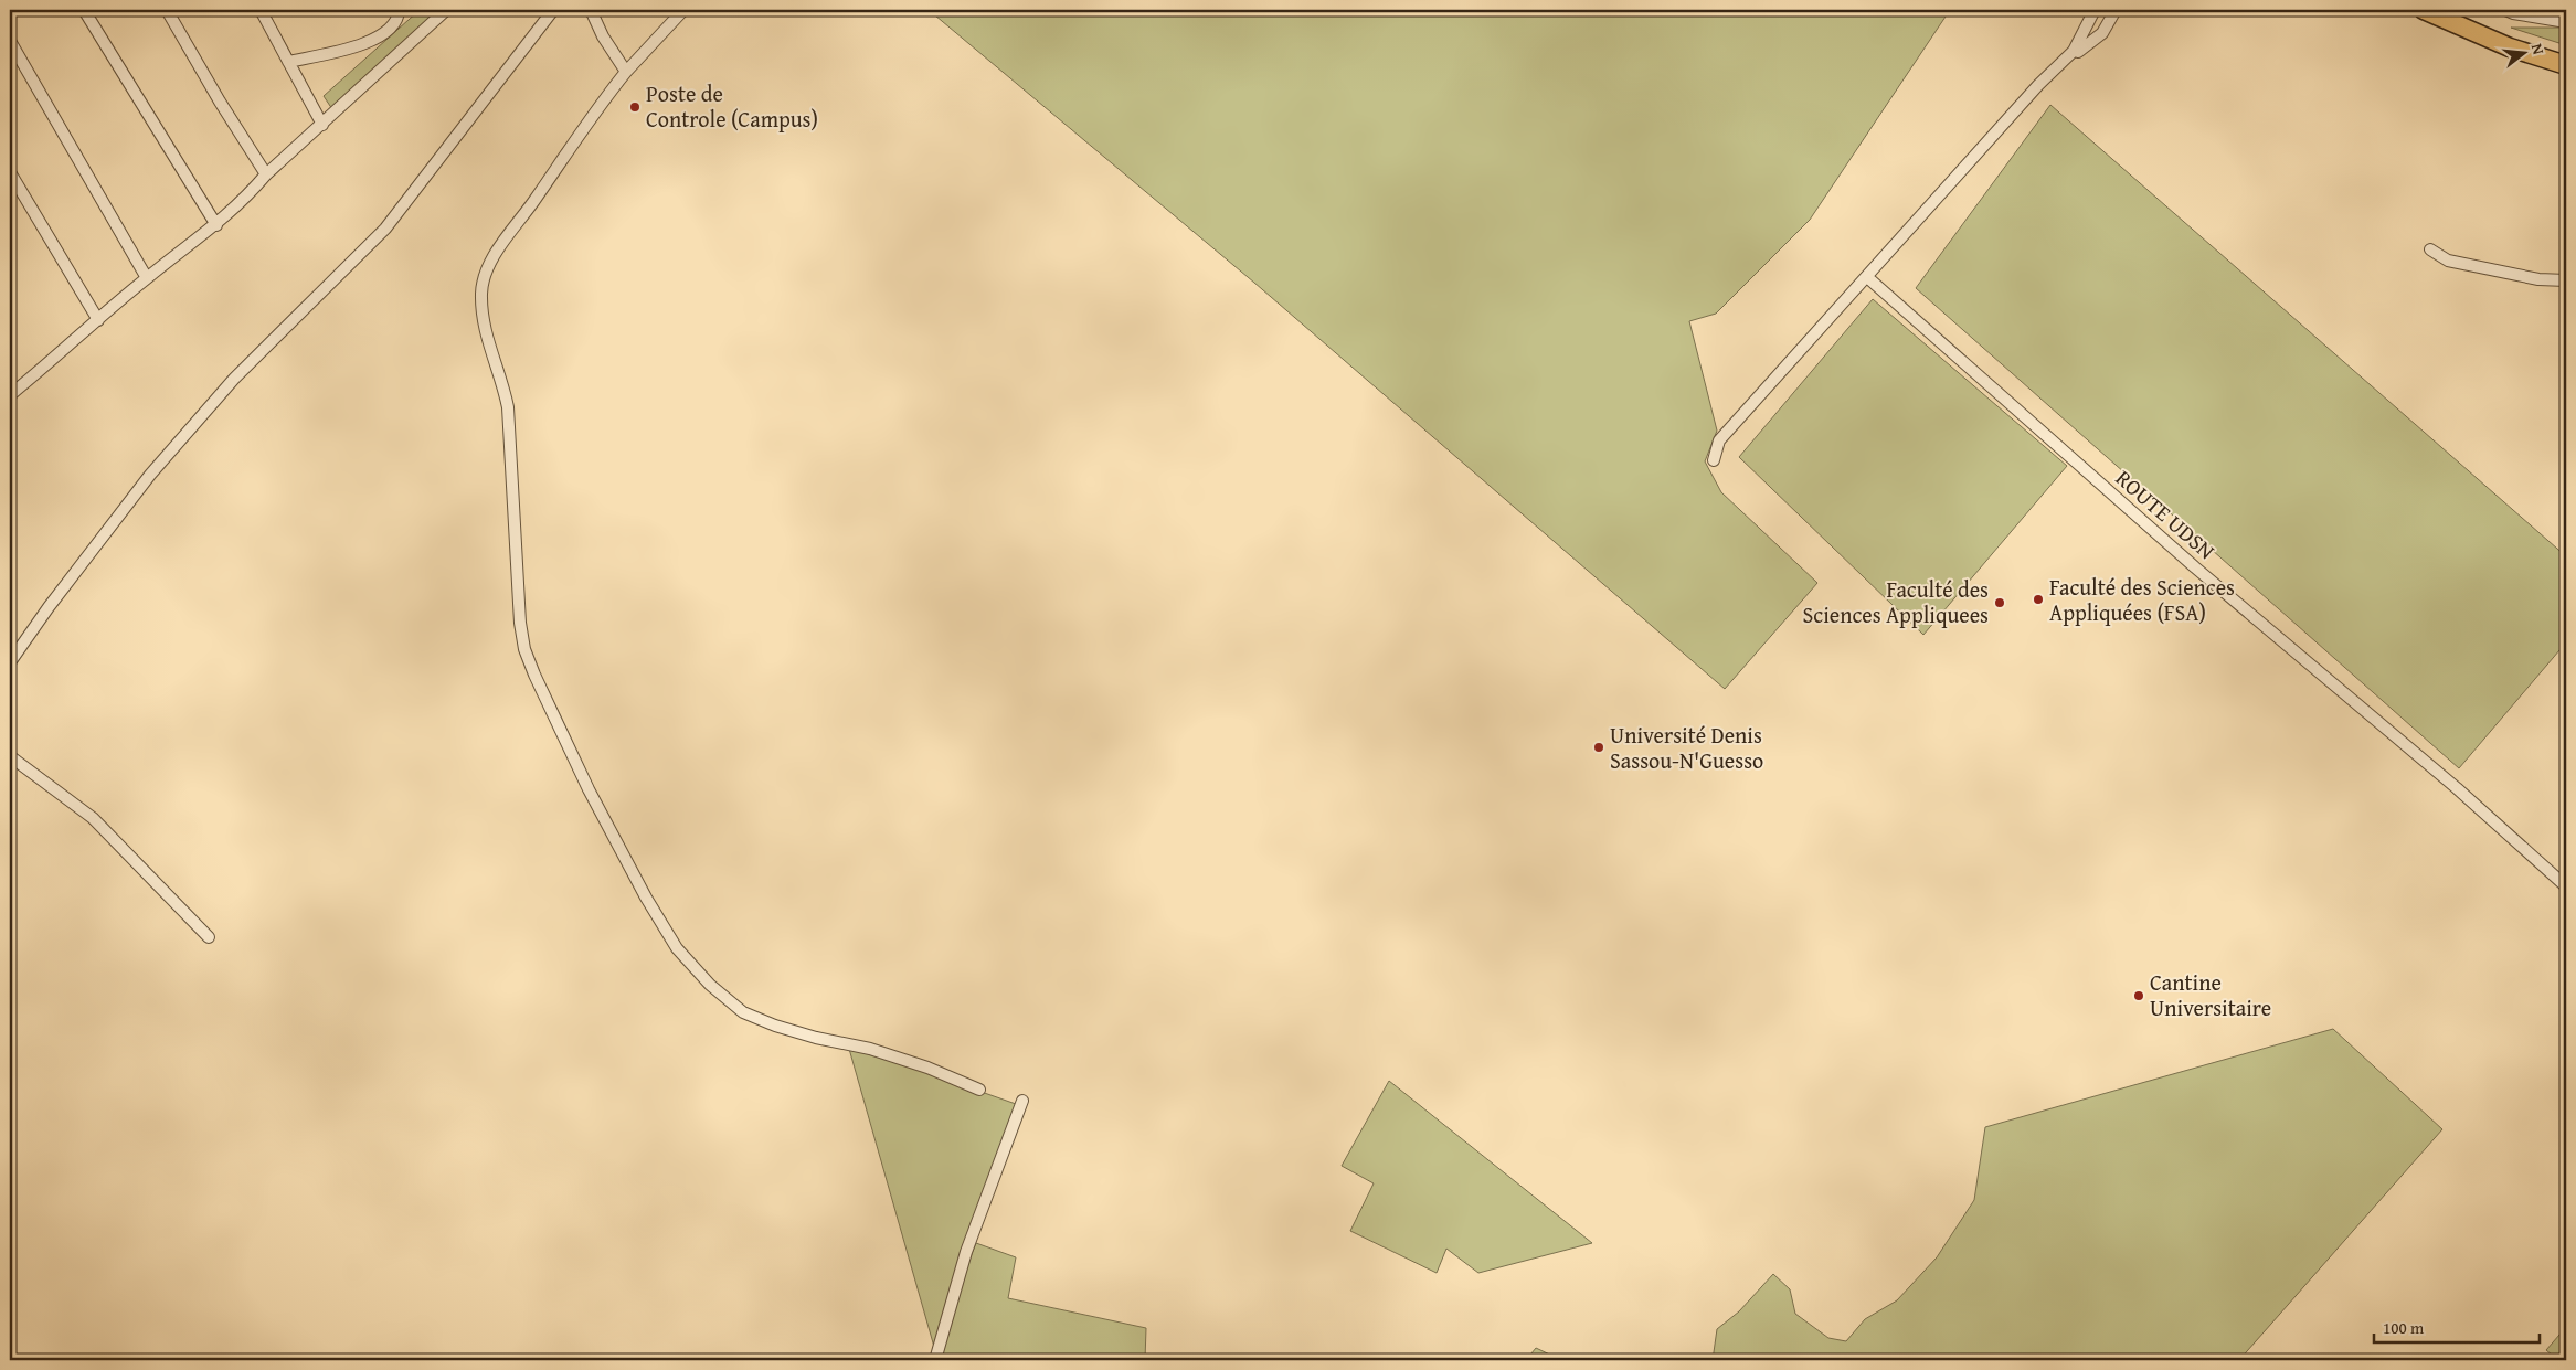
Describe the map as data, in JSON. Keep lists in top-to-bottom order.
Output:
{
  "streets": {
    "street": ["ROUTE UDSN"]
  },
  "places": [
    "Poste de Controle (Campus)",
    "Faculté des Sciences Appliquées (FSA)",
    "Faculté des Sciences Appliquees",
    "Université Denis Sassou-N'Guesso",
    "Cantine Universitaire"
  ],
  "scale_bar": "100 m",
  "north": "right"
}
